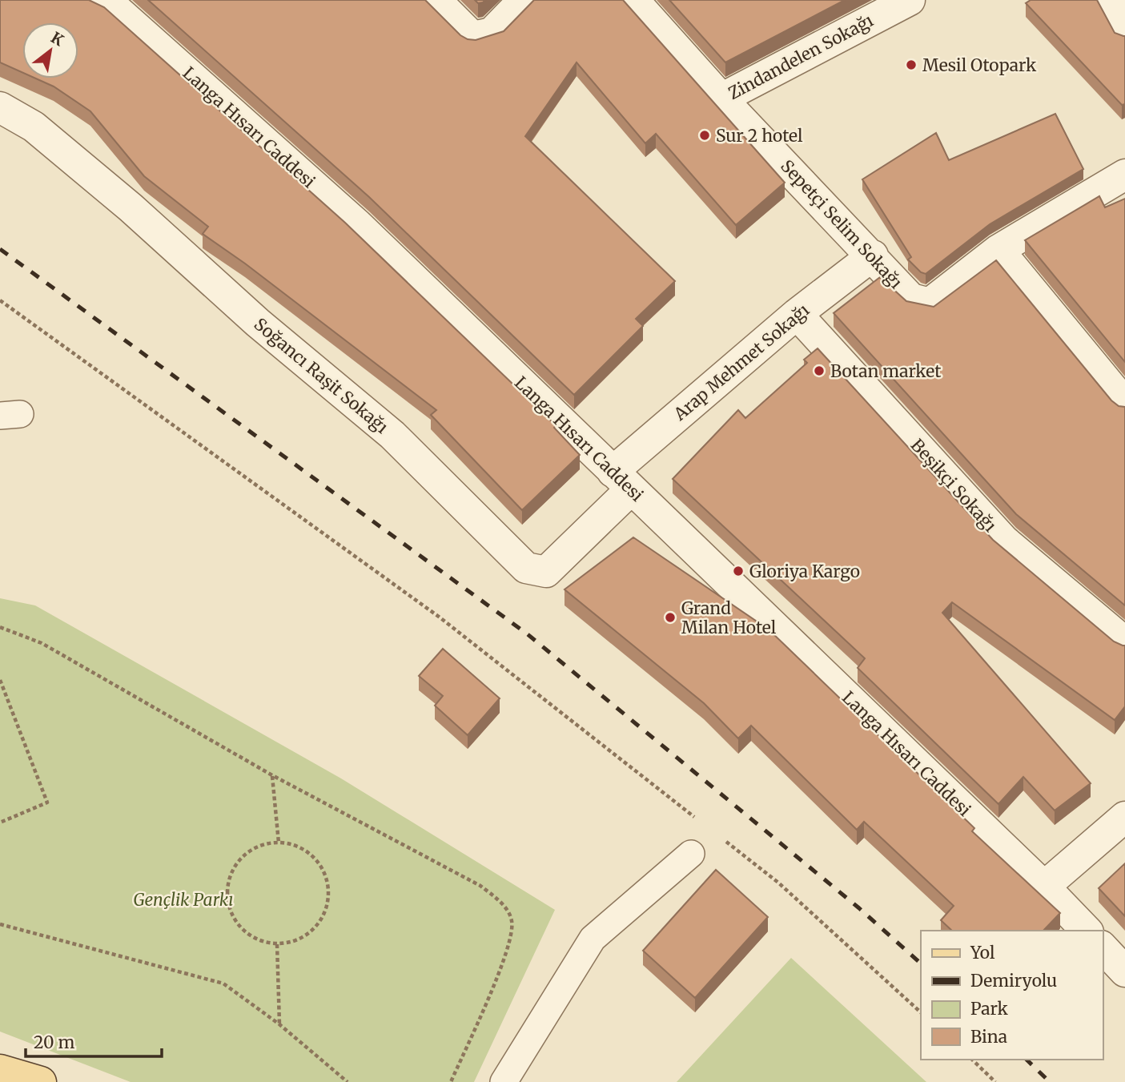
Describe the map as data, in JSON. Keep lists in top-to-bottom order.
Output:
{
  "streets": {
    "street": [
      "Zindandelen Sokağı",
      "Langa Hısarı Caddesi",
      "Sepetçi Selim Sokağı",
      "Arap Mehmet Sokağı",
      "Soğancı Raşit Sokağı",
      "Beşikçi Sokağı"
    ]
  },
  "crossings": [
    ["Zindandelen Sokağı", "Sepetçi Selim Sokağı"],
    ["Langa Hısarı Caddesi", "Arap Mehmet Sokağı"],
    ["Langa Hısarı Caddesi", "Soğancı Raşit Sokağı"],
    ["Sepetçi Selim Sokağı", "Arap Mehmet Sokağı"],
    ["Arap Mehmet Sokağı", "Soğancı Raşit Sokağı"],
    ["Arap Mehmet Sokağı", "Beşikçi Sokağı"]
  ],
  "parks": ["Gençlik Parkı"],
  "places": [
    "Mesil Otopark",
    "Sur 2 hotel",
    "Botan market",
    "Gloriya Kargo",
    "Grand Milan Hotel"
  ],
  "legend": [
    "Yol",
    "Demiryolu",
    "Park",
    "Bina"
  ],
  "scale_bar": "20 m",
  "north": "top right"
}
